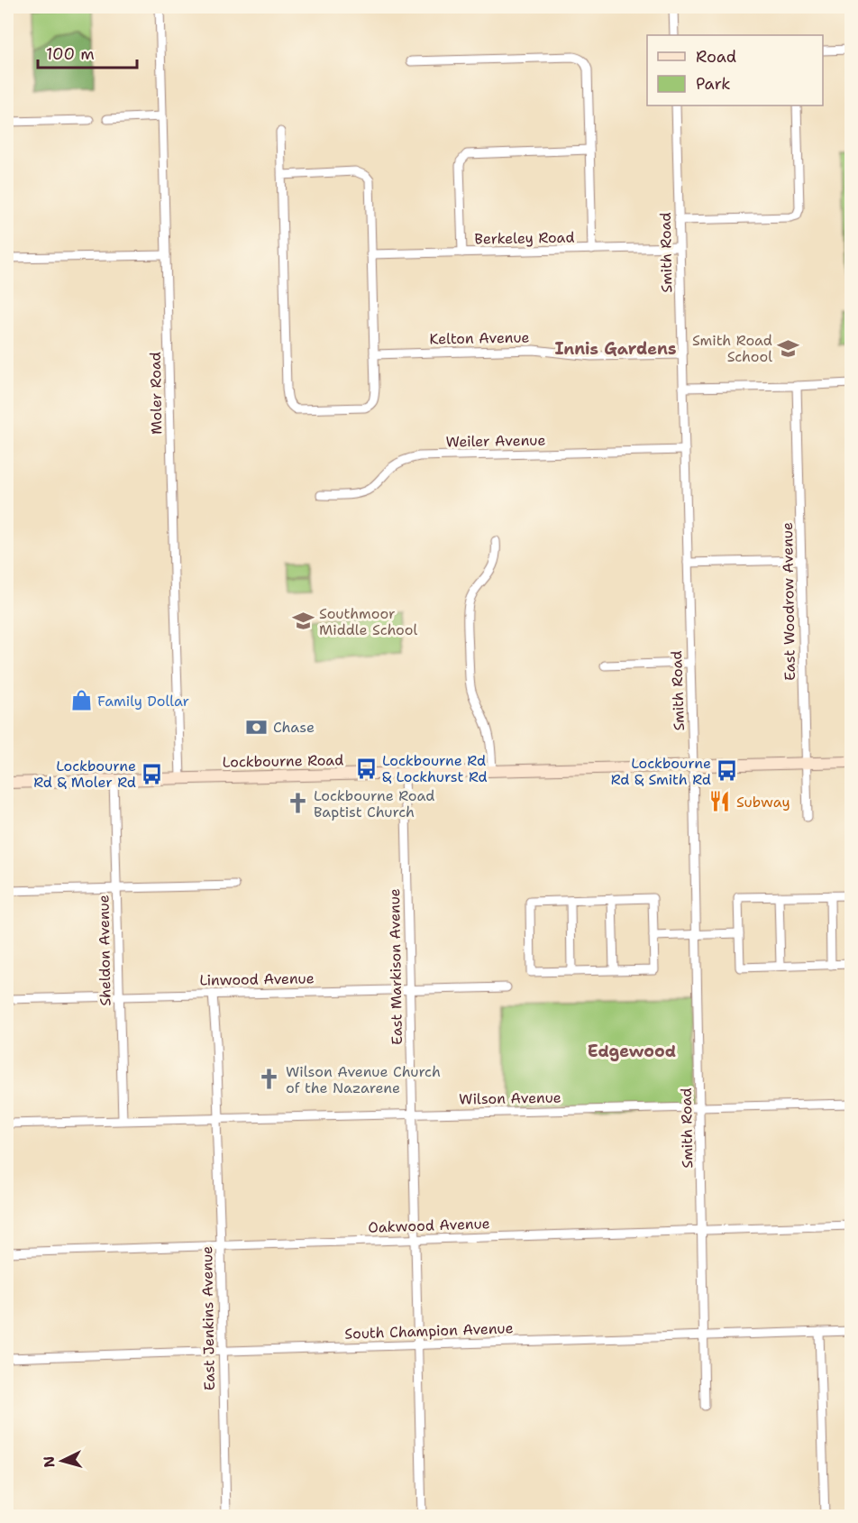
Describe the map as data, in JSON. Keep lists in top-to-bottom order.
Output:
{
  "streets": {
    "main road": ["Lockbourne Road"],
    "street": [
      "Berkeley Road",
      "Smith Road",
      "Kelton Avenue",
      "Moler Road",
      "Weiler Avenue",
      "East Woodrow Avenue",
      "Sheldon Avenue",
      "East Markison Avenue",
      "Linwood Avenue",
      "Wilson Avenue",
      "Oakwood Avenue",
      "East Jenkins Avenue",
      "South Champion Avenue"
    ]
  },
  "crossings": [
    ["Berkeley Road", "Smith Road"],
    ["Smith Road", "Kelton Avenue"],
    ["Smith Road", "Weiler Avenue"],
    ["Smith Road", "Lockbourne Road"],
    ["Smith Road", "Wilson Avenue"],
    ["Smith Road", "Oakwood Avenue"],
    ["Smith Road", "South Champion Avenue"],
    ["Moler Road", "Lockbourne Road"],
    ["East Woodrow Avenue", "Lockbourne Road"],
    ["Lockbourne Road", "Sheldon Avenue"],
    ["Lockbourne Road", "East Markison Avenue"],
    ["Sheldon Avenue", "Linwood Avenue"],
    ["Sheldon Avenue", "Wilson Avenue"],
    ["East Markison Avenue", "Linwood Avenue"],
    ["East Markison Avenue", "Wilson Avenue"],
    ["East Markison Avenue", "Oakwood Avenue"],
    ["East Markison Avenue", "South Champion Avenue"],
    ["Linwood Avenue", "East Jenkins Avenue"],
    ["Wilson Avenue", "East Jenkins Avenue"],
    ["Oakwood Avenue", "East Jenkins Avenue"],
    ["East Jenkins Avenue", "South Champion Avenue"]
  ],
  "districts": ["Innis Gardens", "Edgewood"],
  "places": {
    "school or university": ["Smith Road School", "Southmoor Middle School"],
    "shop": ["Family Dollar"],
    "bank": ["Chase"],
    "bus stop": ["Lockbourne Rd & Lockhurst Rd", "Lockbourne Rd & Smith Rd", "Lockbourne Rd & Moler Rd"],
    "restaurant": ["Subway"],
    "church": ["Lockbourne Road Baptist Church", "Wilson Avenue Church of the Nazarene"]
  },
  "legend": ["Road", "Park"],
  "scale_bar": "100 m",
  "north": "left"
}
